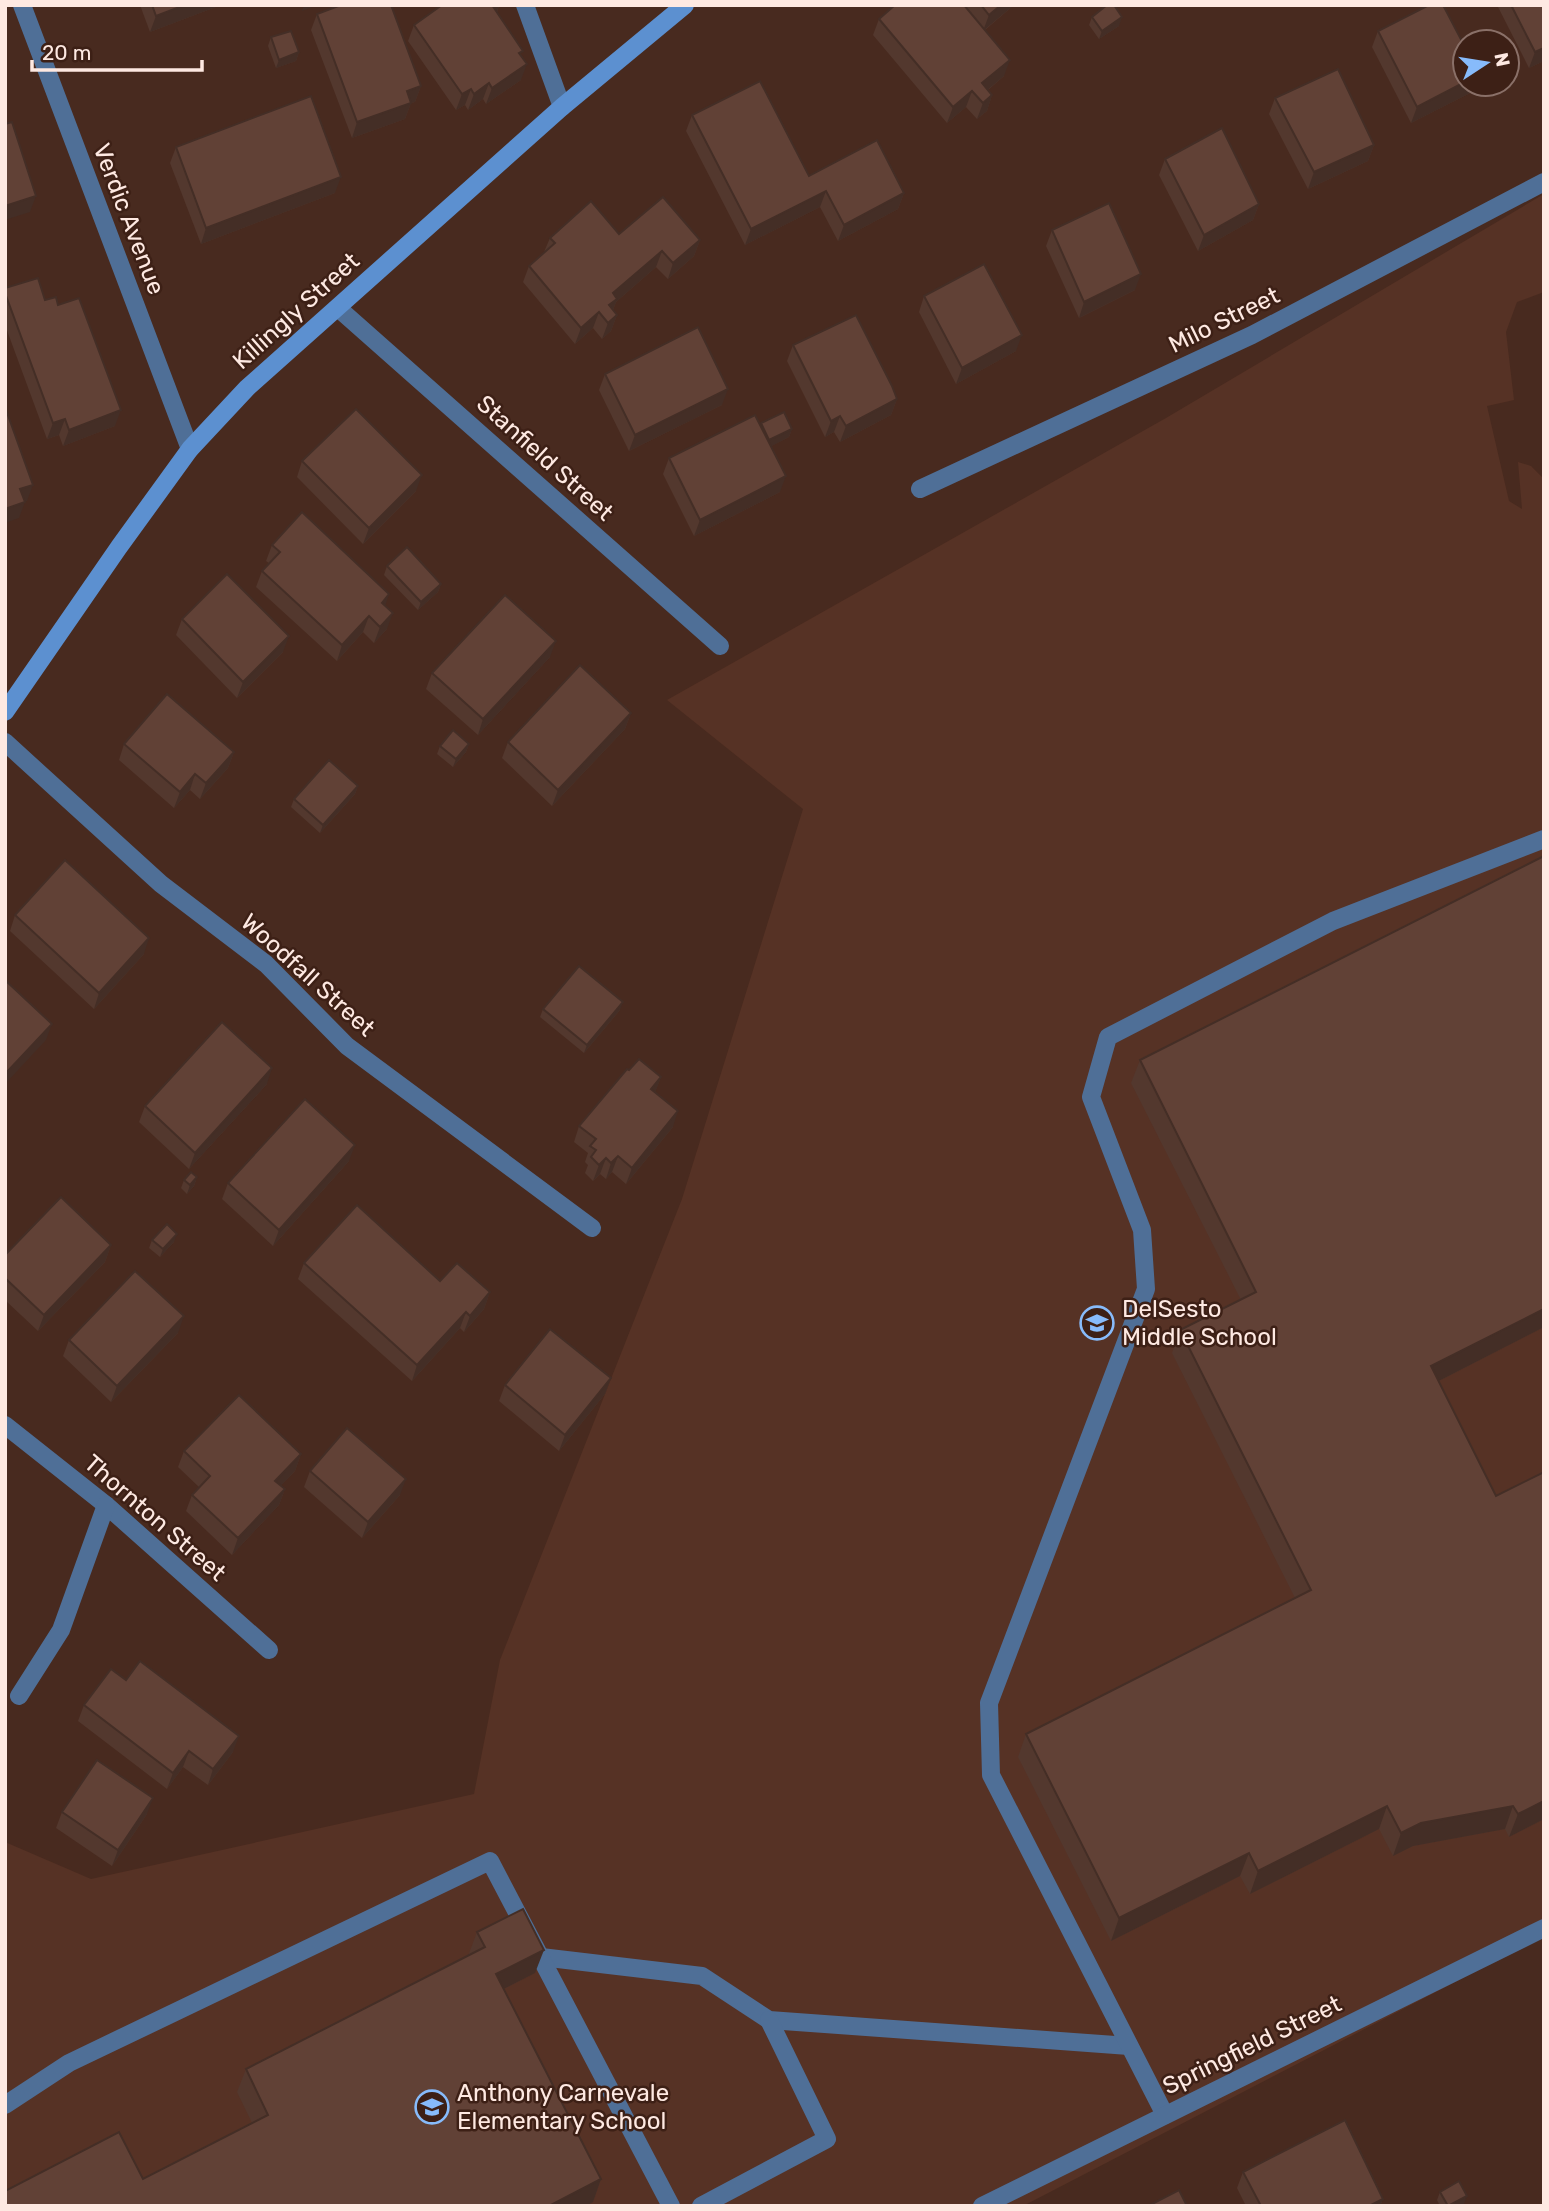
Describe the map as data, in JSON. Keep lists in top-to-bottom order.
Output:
{
  "streets": {
    "main road": ["Killingly Street"],
    "street": [
      "Verdic Avenue",
      "Milo Street",
      "Stanfield Street",
      "Woodfall Street",
      "Thornton Street",
      "Springfield Street"
    ]
  },
  "crossings": [
    ["Verdic Avenue", "Killingly Street"],
    ["Killingly Street", "Stanfield Street"]
  ],
  "places": {
    "school or university": ["DelSesto Middle School", "Anthony Carnevale Elementary School"]
  },
  "scale_bar": "20 m",
  "north": "right"
}
